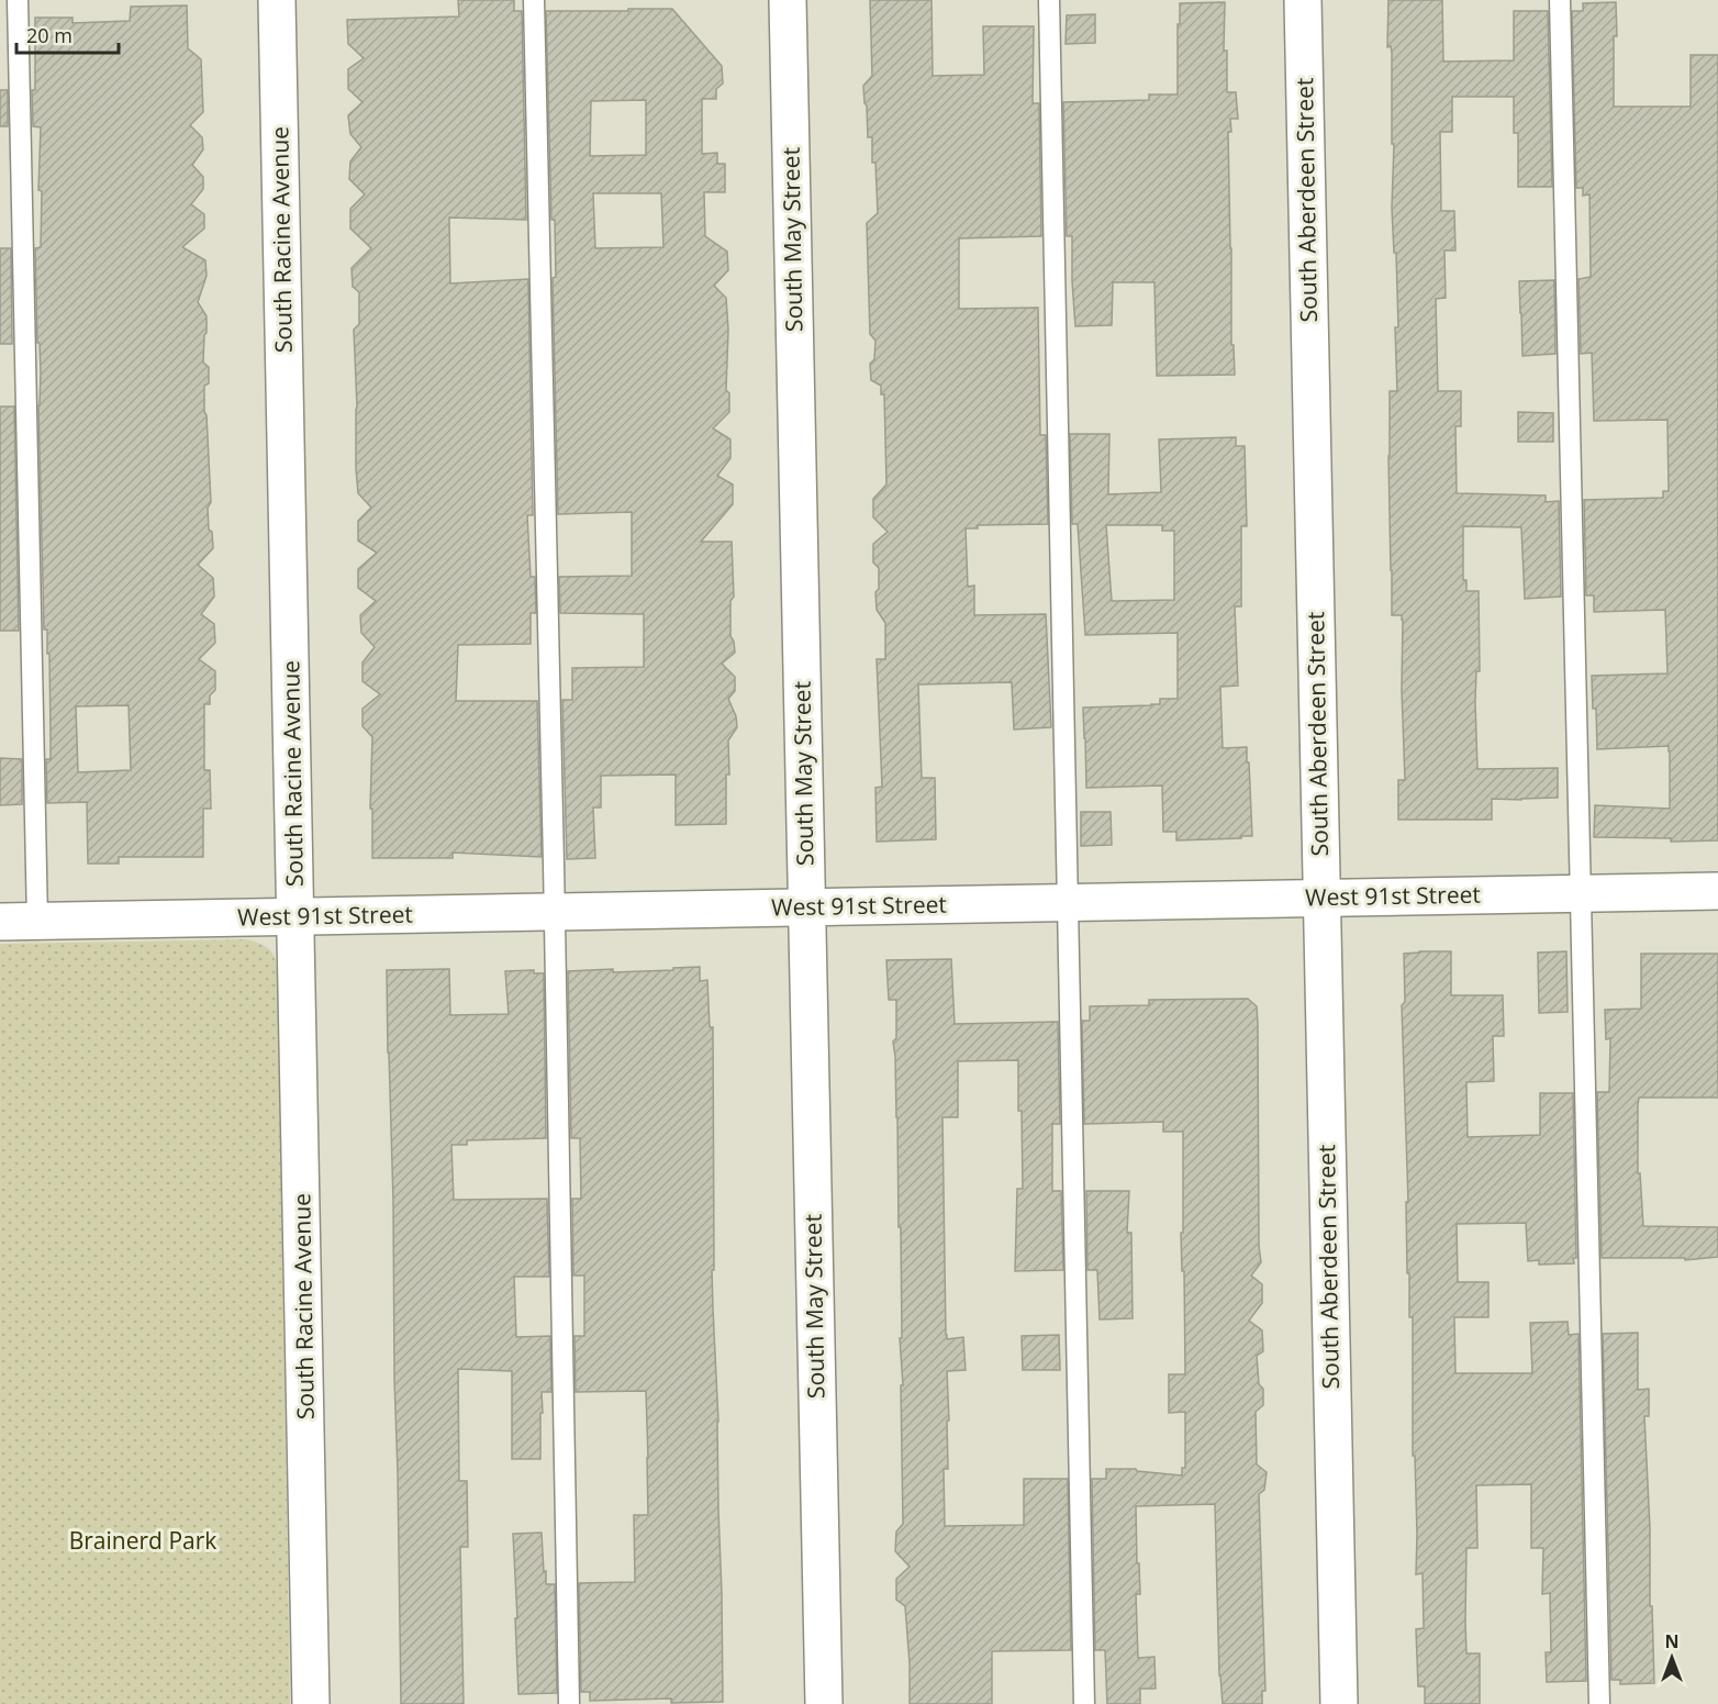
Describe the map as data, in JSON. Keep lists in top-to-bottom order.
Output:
{
  "streets": {
    "street": [
      "South Aberdeen Street",
      "South Racine Avenue",
      "South May Street",
      "West 91st Street"
    ]
  },
  "crossings": [
    ["South Aberdeen Street", "West 91st Street"],
    ["South Racine Avenue", "West 91st Street"],
    ["South May Street", "West 91st Street"]
  ],
  "parks": ["Brainerd Park"],
  "scale_bar": "20 m",
  "north": "top"
}
